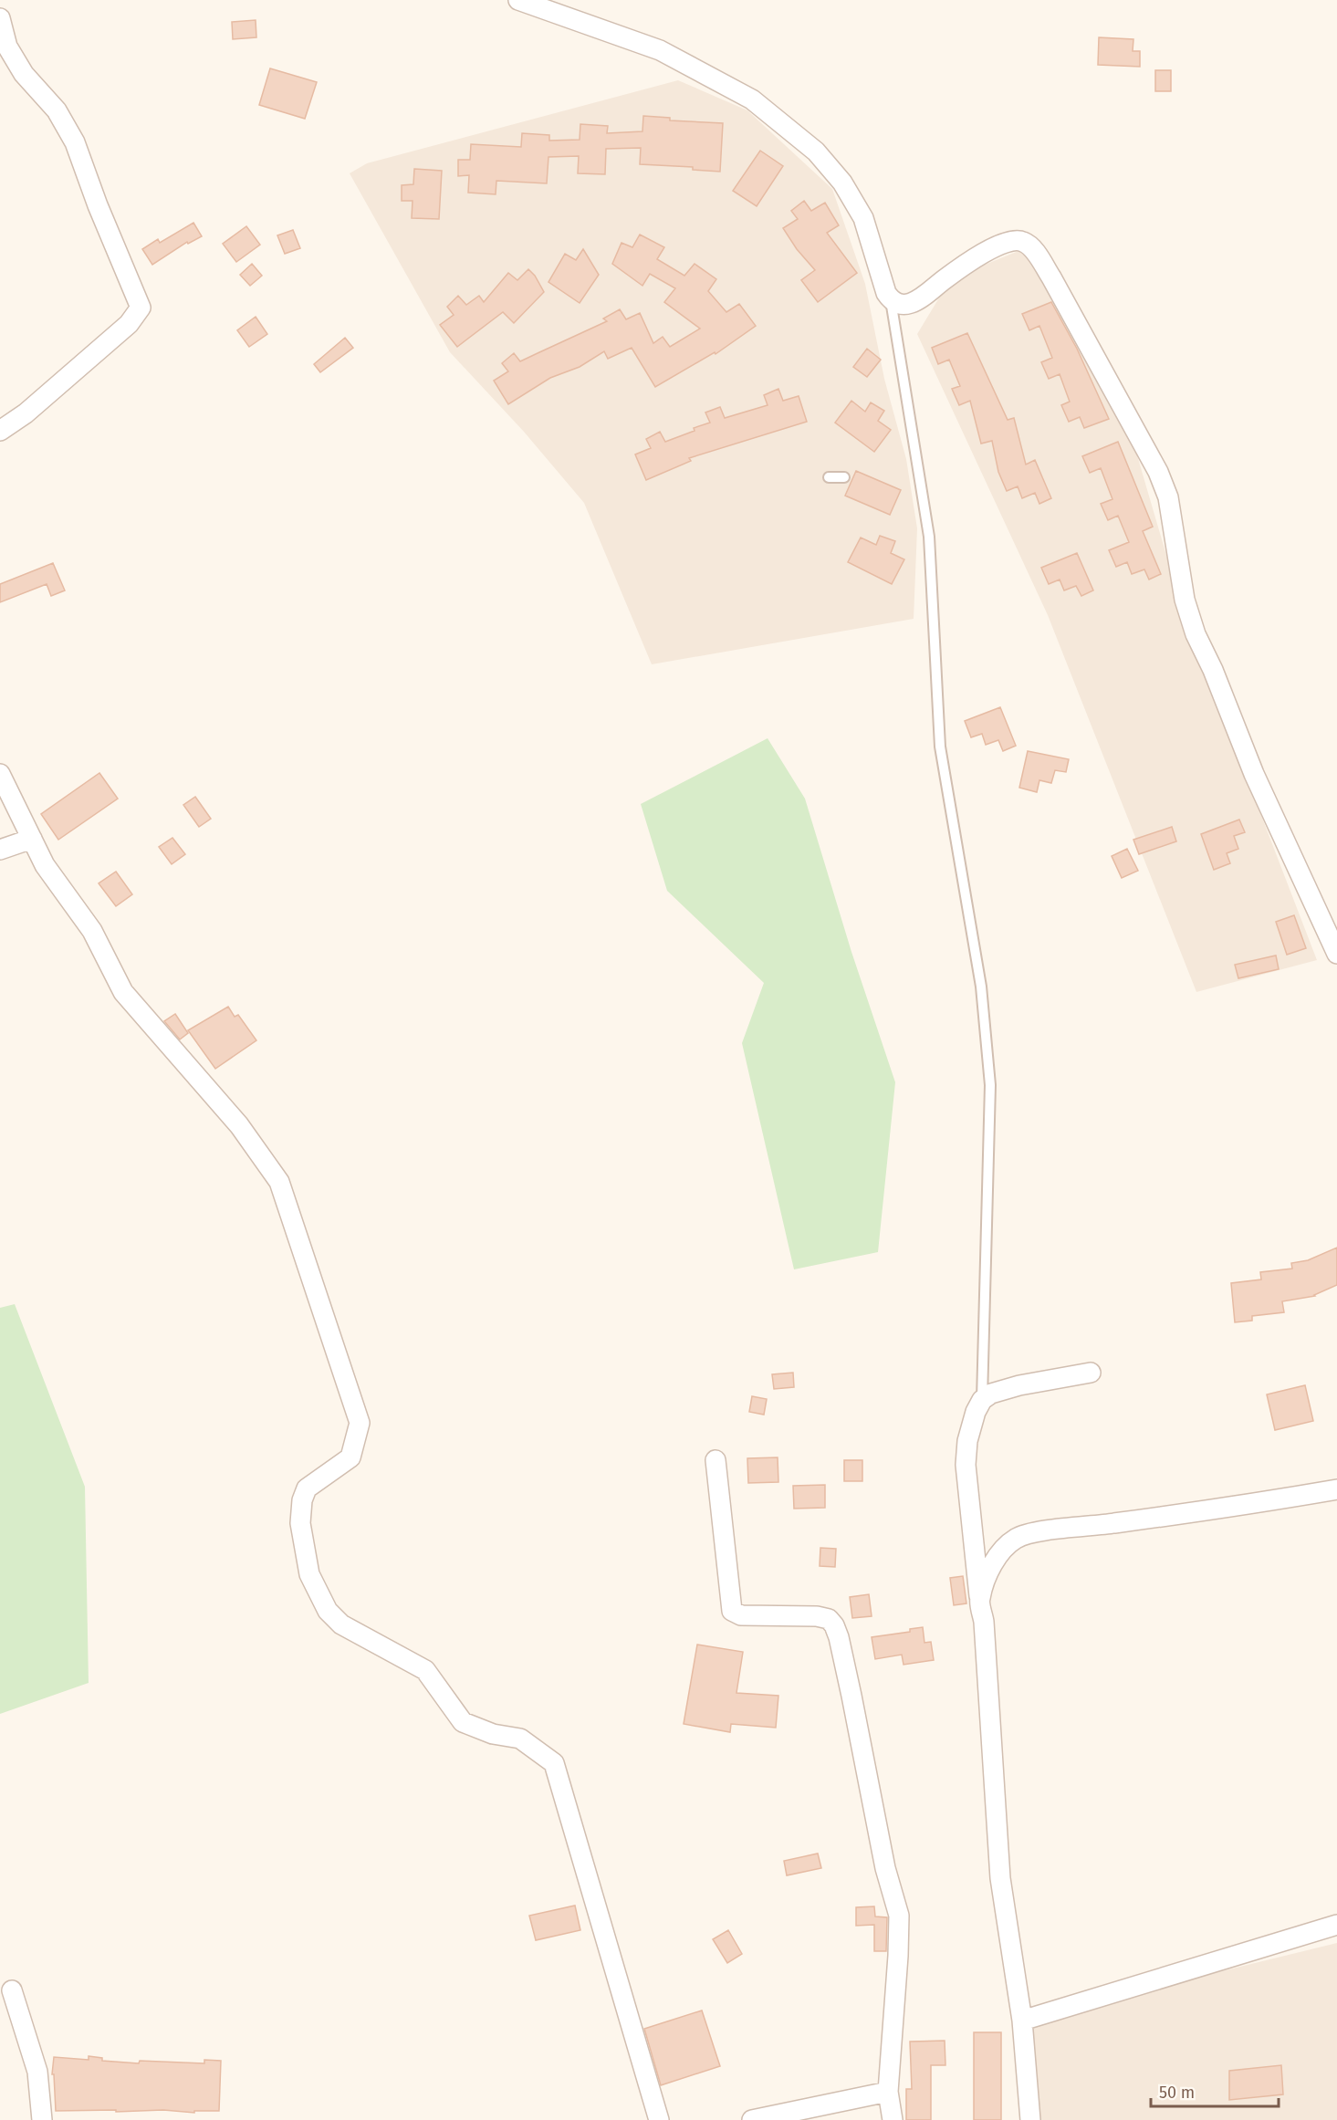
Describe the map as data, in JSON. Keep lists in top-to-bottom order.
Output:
{
  "scale_bar": "50 m"
}
